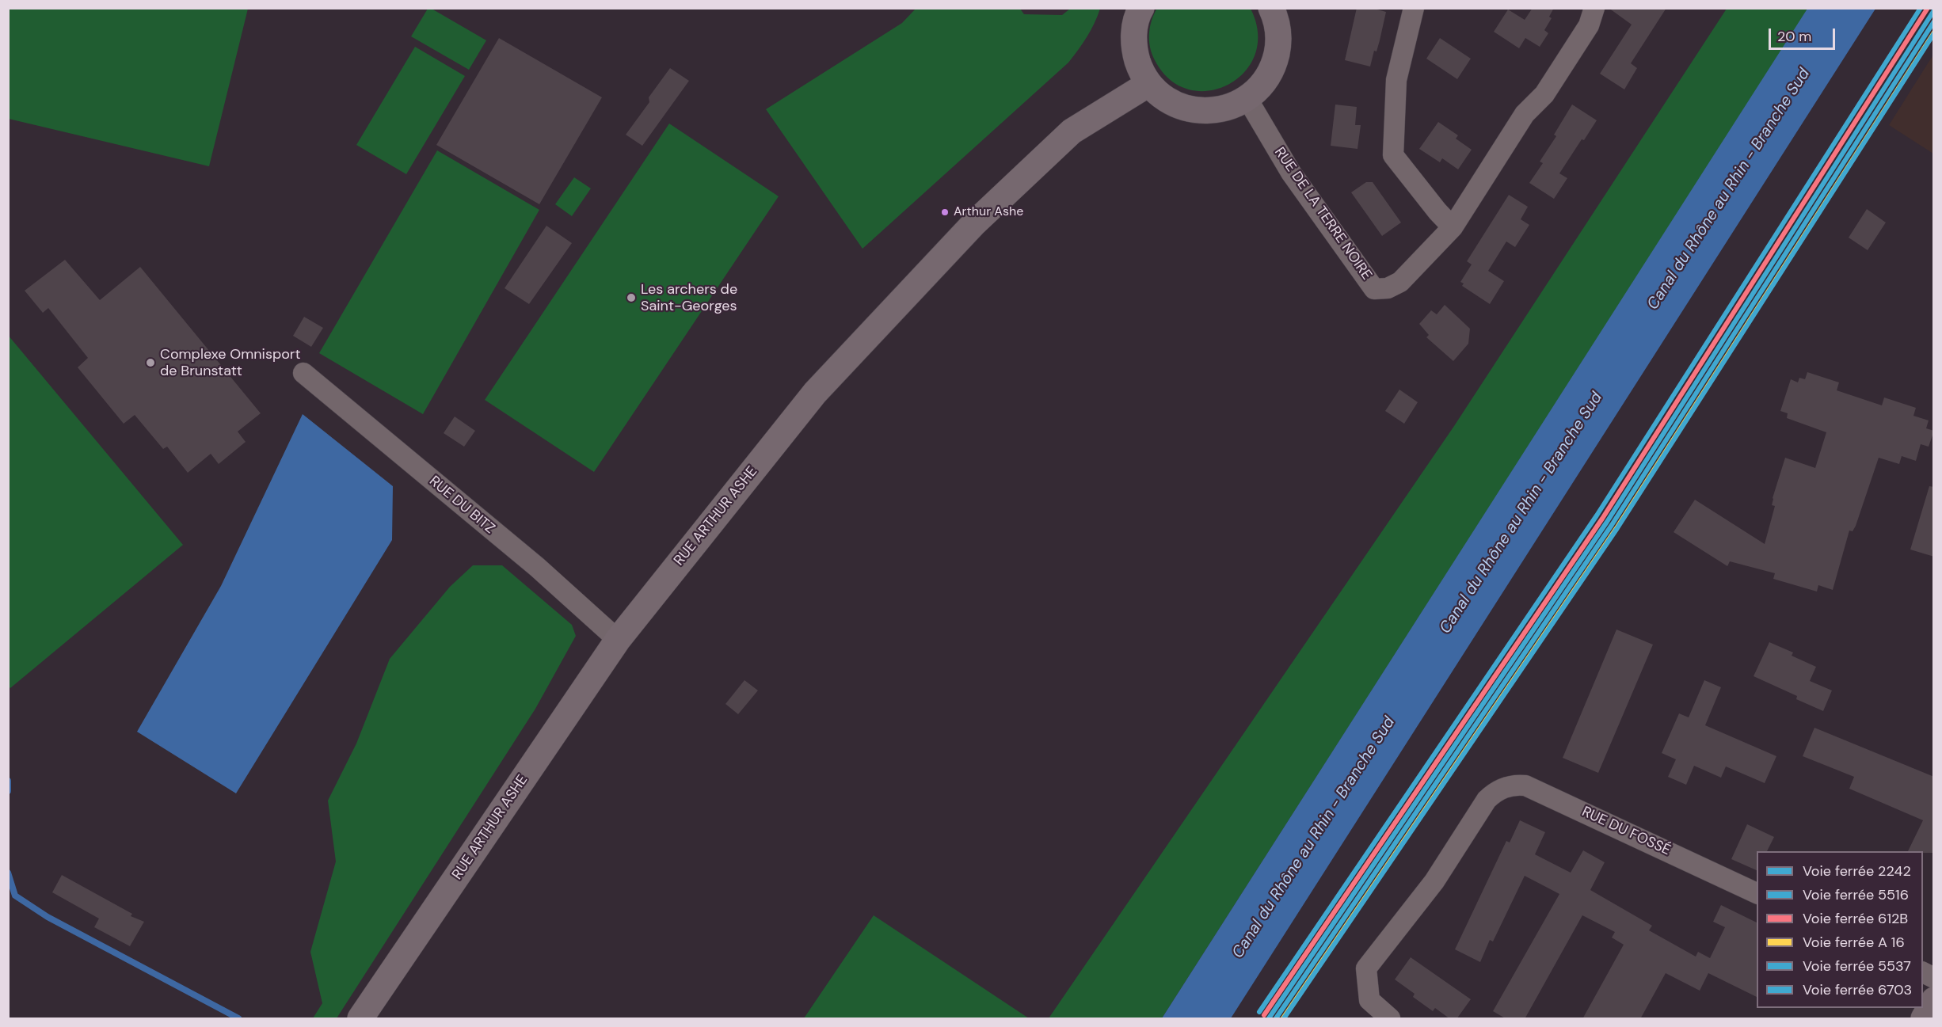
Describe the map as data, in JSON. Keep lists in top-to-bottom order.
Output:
{
  "streets": {
    "main road": ["RUE ARTHUR ASHE"],
    "street": ["RUE DE LA TERRE NOIRE", "RUE DU BITZ", "RUE DU FOSSÉ"]
  },
  "crossings": [
    ["RUE DU BITZ", "RUE ARTHUR ASHE"]
  ],
  "water": ["Canal du Rhône au Rhin - Branche Sud"],
  "places": ["Arthur Ashe", "Les archers de Saint-Georges", "Complexe Omnisport de Brunstatt"],
  "lines": [
    "rail line 612B",
    "rail line 6703",
    "rail line 2242",
    "rail line 5516",
    "rail line 5537"
  ],
  "legend": [
    "Voie ferrée 2242",
    "Voie ferrée 5516",
    "Voie ferrée 612B",
    "Voie ferrée A 16",
    "Voie ferrée 5537",
    "Voie ferrée 6703"
  ],
  "scale_bar": "20 m"
}
